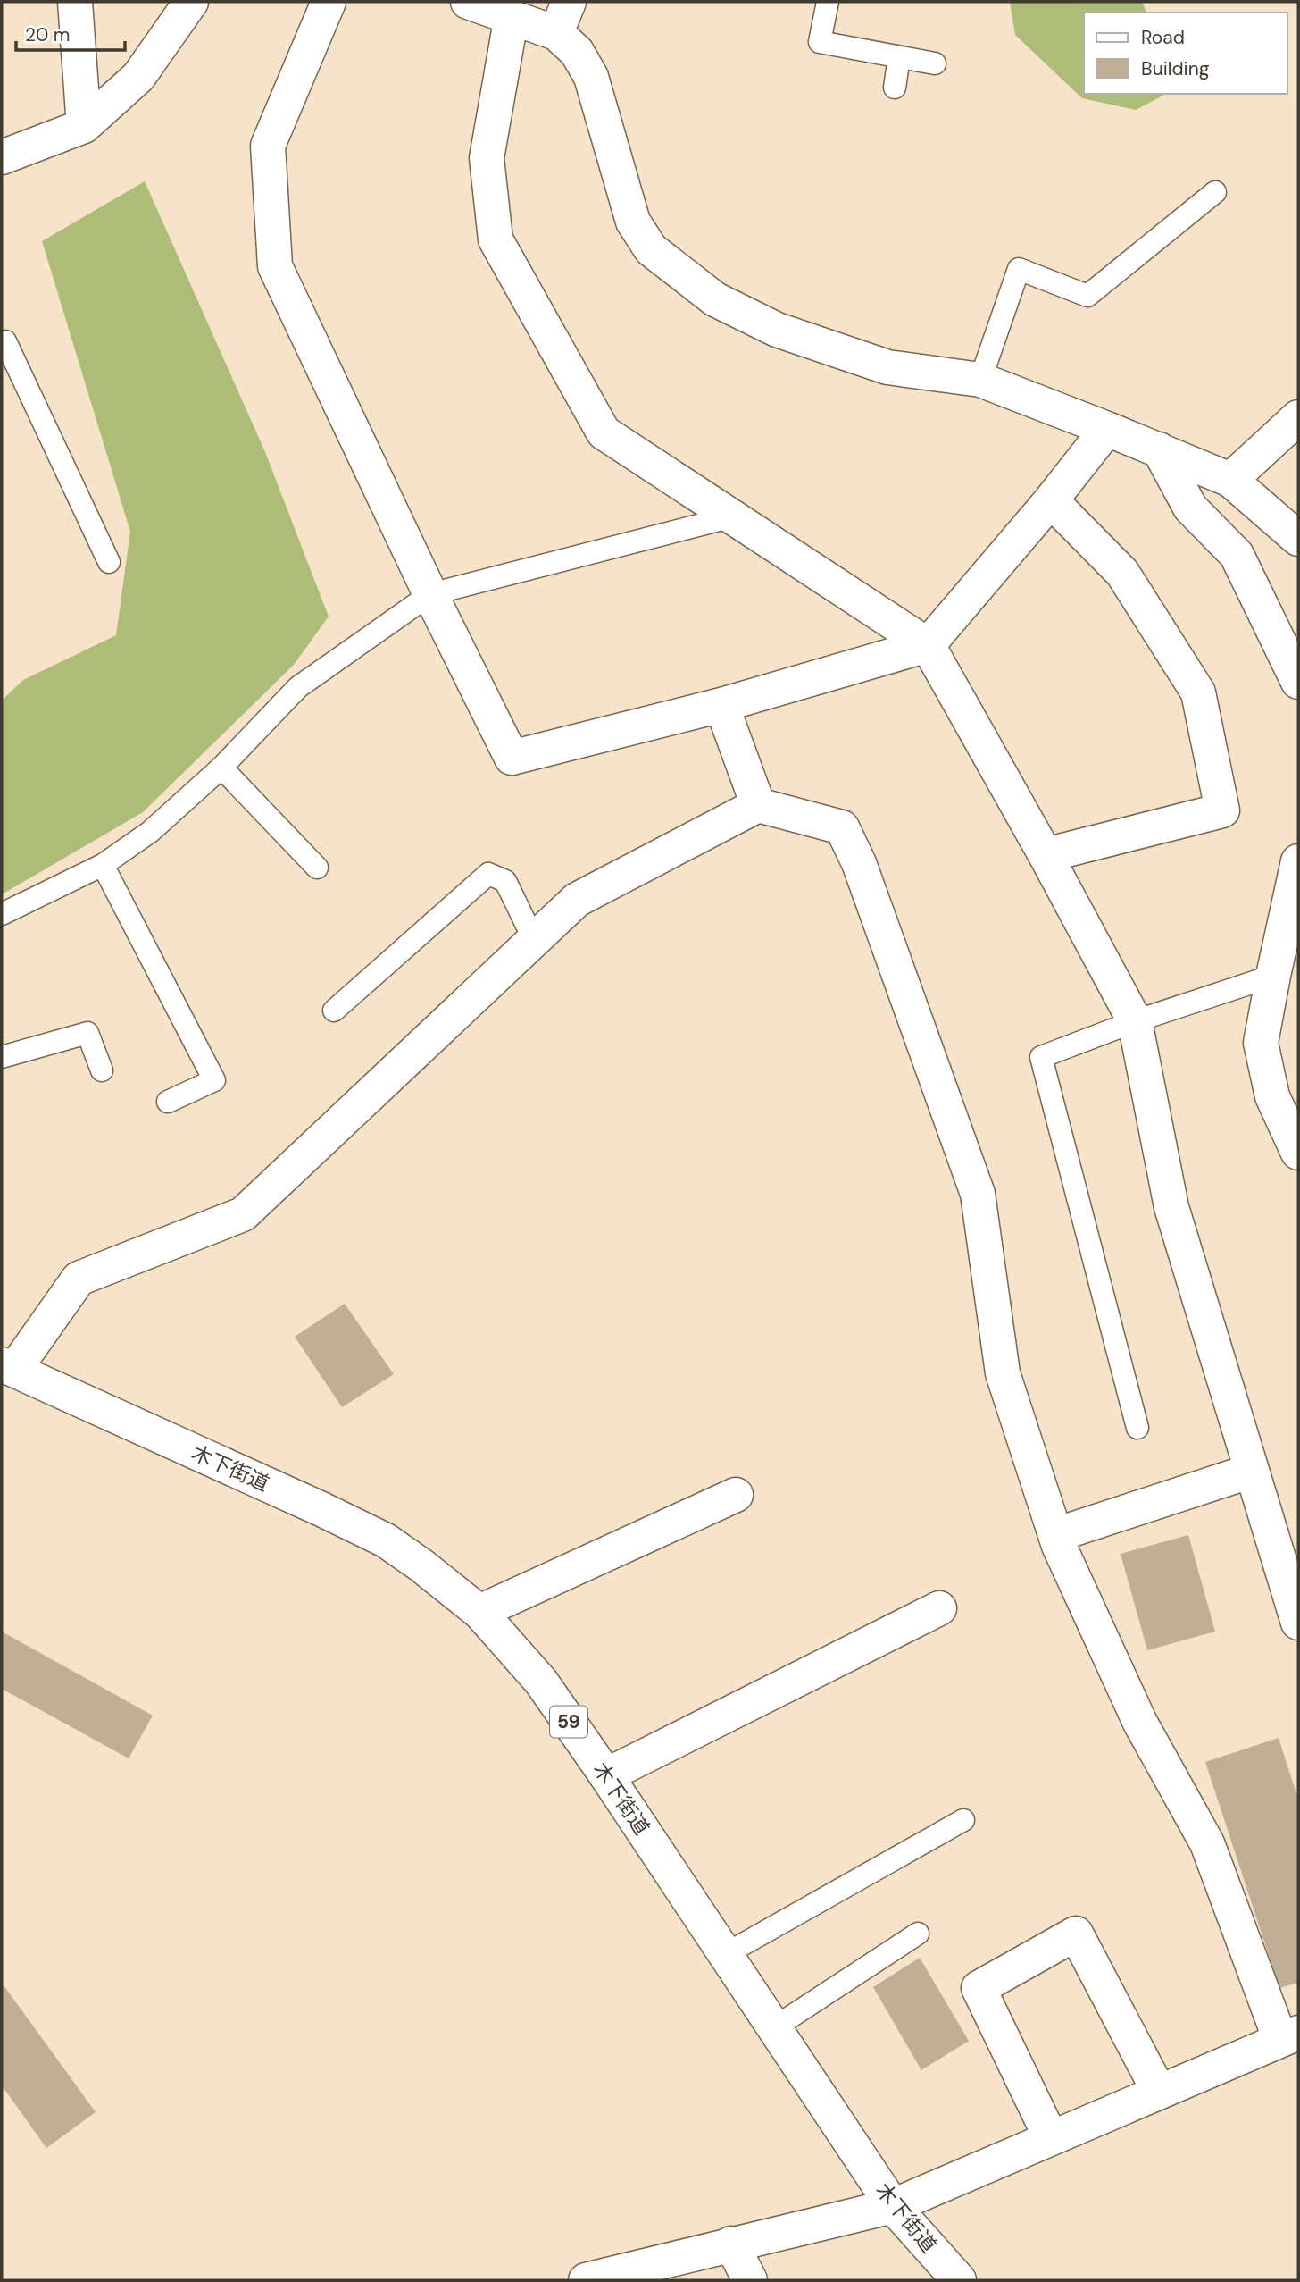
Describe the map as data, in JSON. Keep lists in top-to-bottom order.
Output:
{
  "streets": {
    "street": ["木下街道", "59"]
  },
  "legend": ["Road", "Building"],
  "scale_bar": "20 m"
}
